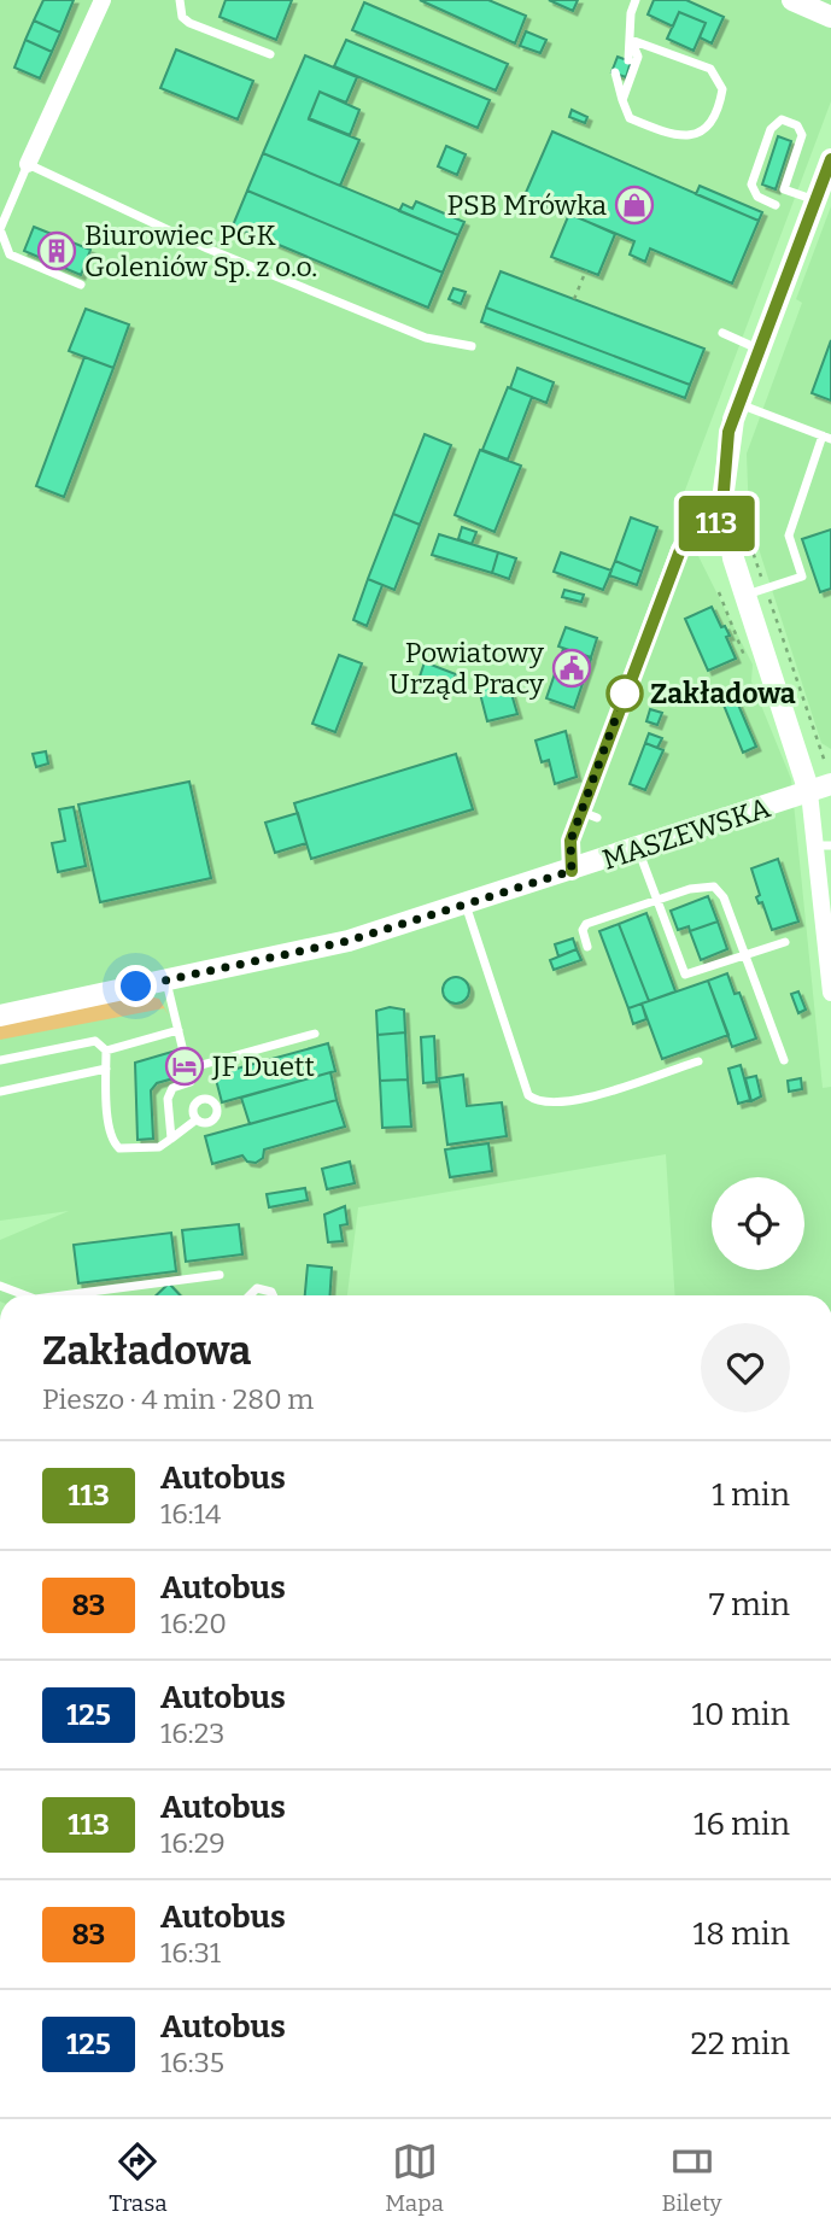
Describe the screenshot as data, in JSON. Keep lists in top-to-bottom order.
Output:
{
  "streets": {
    "street": ["MASZEWSKA"]
  },
  "places": {
    "shop": ["PSB Mrówka"],
    "building": ["Biurowiec PGK Goleniów Sp. z o.o."],
    "public building": ["Powiatowy Urząd Pracy"],
    "other": ["Zakładowa"],
    "hotel": ["JF Duett"]
  },
  "lines": ["bus line 113"],
  "page": {
    "on_map": "113",
    "heading": ["Zakładowa", "Pieszo · 4 min · 280 m"],
    "list": [
      {
        "mark": "113",
        "name": "Autobus",
        "note": "16:14",
        "value": "1 min"
      },
      {
        "mark": "83",
        "name": "Autobus",
        "note": "16:20",
        "value": "7 min"
      },
      {
        "mark": "125",
        "name": "Autobus",
        "note": "16:23",
        "value": "10 min"
      },
      {
        "mark": "113",
        "name": "Autobus",
        "note": "16:29",
        "value": "16 min"
      },
      {
        "mark": "83",
        "name": "Autobus",
        "note": "16:31",
        "value": "18 min"
      },
      {
        "mark": "125",
        "name": "Autobus",
        "note": "16:35",
        "value": "22 min"
      }
    ],
    "tabs": ["Trasa", "Mapa", "Bilety"]
  }
}
